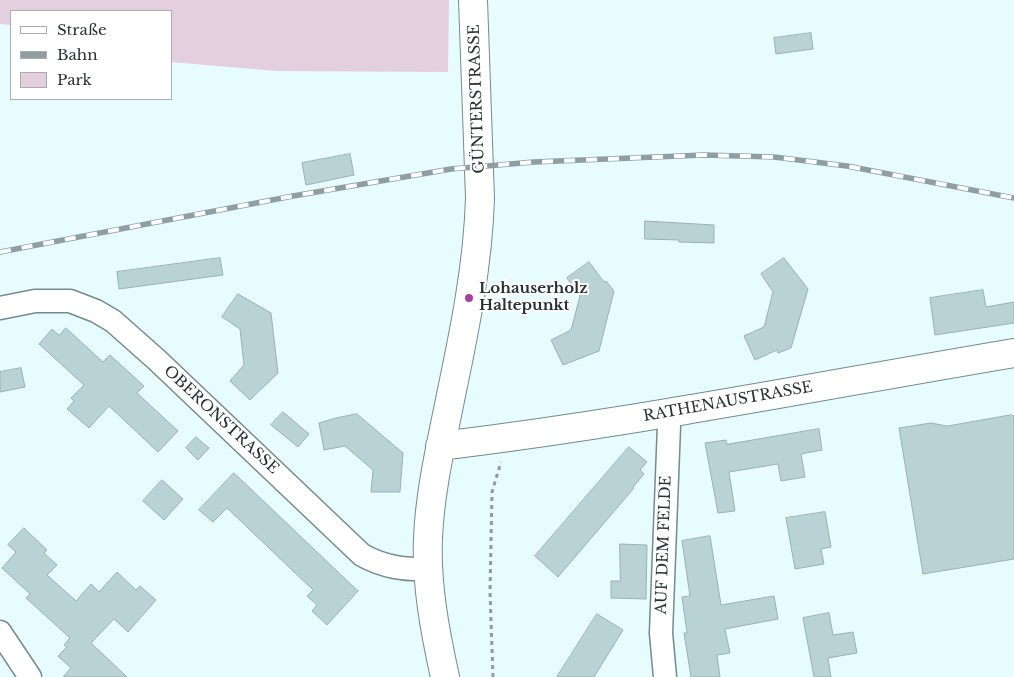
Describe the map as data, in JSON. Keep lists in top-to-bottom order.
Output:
{
  "streets": {
    "street": [
      "GÜNTERSTRASSE",
      "RATHENAUSTRASSE",
      "OBERONSTRASSE",
      "AUF DEM FELDE"
    ]
  },
  "crossings": [
    ["GÜNTERSTRASSE", "RATHENAUSTRASSE"],
    ["GÜNTERSTRASSE", "OBERONSTRASSE"],
    ["RATHENAUSTRASSE", "AUF DEM FELDE"]
  ],
  "places": ["Lohauserholz Haltepunkt"],
  "legend": ["Straße", "Bahn", "Park"]
}
